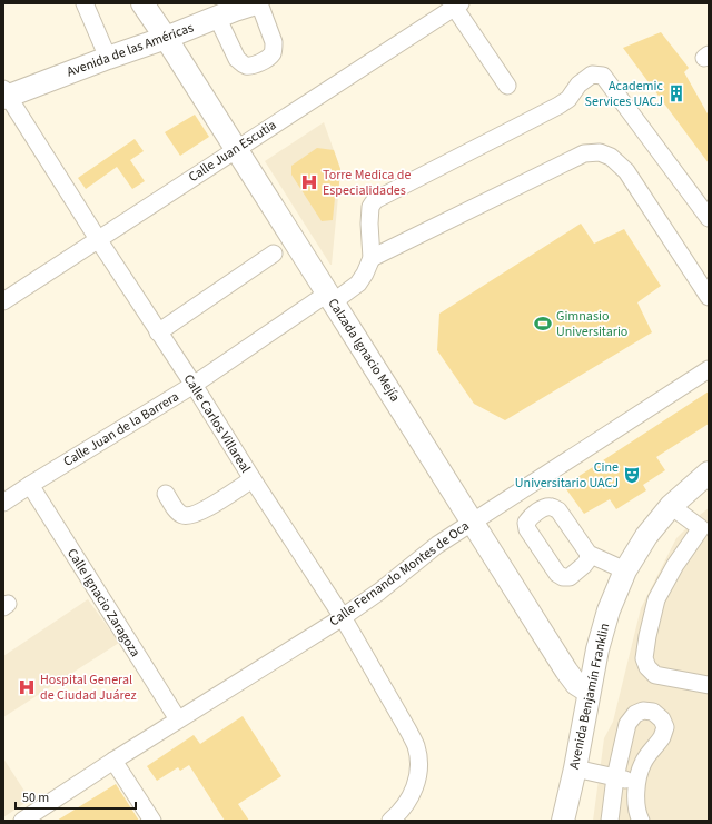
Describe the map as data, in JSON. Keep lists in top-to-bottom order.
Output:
{
  "streets": {
    "main road": ["Avenida de las Américas", "Calzada Ignacio Mejía", "Avenida Benjamín Franklin"],
    "street": [
      "Calle Juan Escutia",
      "Calle Carlos Villareal",
      "Calle Juan de la Barrera",
      "Calle Fernando Montes de Oca",
      "Calle Ignacio Zaragoza"
    ]
  },
  "crossings": [
    ["Avenida de las Américas", "Calzada Ignacio Mejía"],
    ["Avenida de las Américas", "Calle Carlos Villareal"],
    ["Calle Juan Escutia", "Calzada Ignacio Mejía"],
    ["Calle Juan Escutia", "Calle Carlos Villareal"],
    ["Calzada Ignacio Mejía", "Calle Juan de la Barrera"],
    ["Calzada Ignacio Mejía", "Calle Fernando Montes de Oca"],
    ["Calzada Ignacio Mejía", "Avenida Benjamín Franklin"],
    ["Calle Carlos Villareal", "Calle Juan de la Barrera"],
    ["Calle Carlos Villareal", "Calle Fernando Montes de Oca"],
    ["Calle Juan de la Barrera", "Calle Ignacio Zaragoza"],
    ["Calle Fernando Montes de Oca", "Calle Ignacio Zaragoza"]
  ],
  "places": {
    "building": ["Academic Services UACJ"],
    "hospital": ["Torre Medica de Especialidades", "Hospital General de Ciudad Juárez"],
    "sports": ["Gimnasio Universitario"],
    "theatre": ["Cine Universitario UACJ"]
  },
  "scale_bar": "50 m"
}
